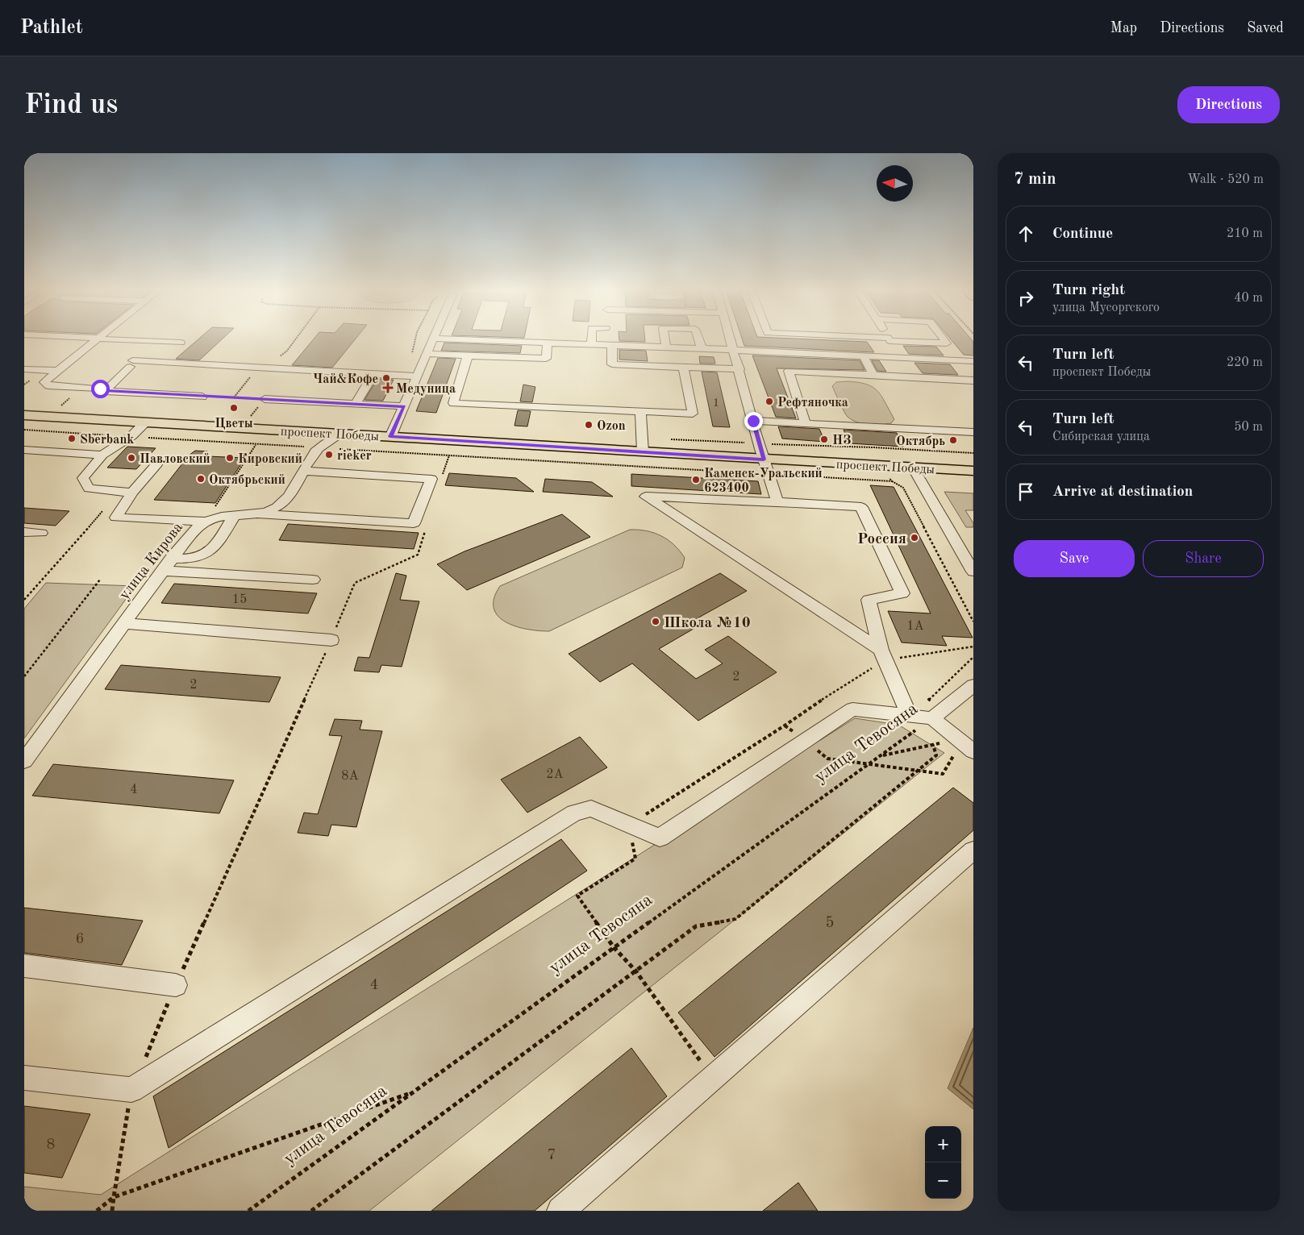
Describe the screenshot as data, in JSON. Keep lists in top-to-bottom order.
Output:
{
  "streets": {
    "main road": ["проспект Победы"],
    "street": ["улица Кирова", "улица Тевосяна"]
  },
  "crossings": [
    ["проспект Победы", "улица Кирова"]
  ],
  "places": {
    "other": [
      "Чай&Кофе",
      "Рефтяночка",
      "Цветы",
      "Ozon",
      "Sberbank",
      "НЗ",
      "Октябрь",
      "rieker",
      "Павловский",
      "Кировский",
      "Октябрьский",
      "Каменск-Уральский 623400",
      "Россия",
      "Школа №10"
    ],
    "health": ["Медуница"]
  },
  "house_numbers": [
    "1",
    "15",
    "1А",
    "2",
    "2",
    "2А",
    "8А",
    "4",
    "5",
    "6",
    "4",
    "8",
    "7"
  ],
  "north": "left",
  "page": {
    "header": "Pathlet",
    "nav": ["Map", "Directions", "Saved"],
    "buttons": [
      "Directions",
      ["Save", "Share"]
    ],
    "title": "Find us",
    "heading": ["7 min", "Walk · 520 m"],
    "list": [
      ["Continue", "210 m"],
      ["Turn right", "улица Мусоргского", "40 m"],
      ["Turn left", "проспект Победы", "220 m"],
      ["Turn left", "Сибирская улица", "50 m"],
      "Arrive at destination"
    ],
    "map_buttons": ["+", "−"]
  }
}
